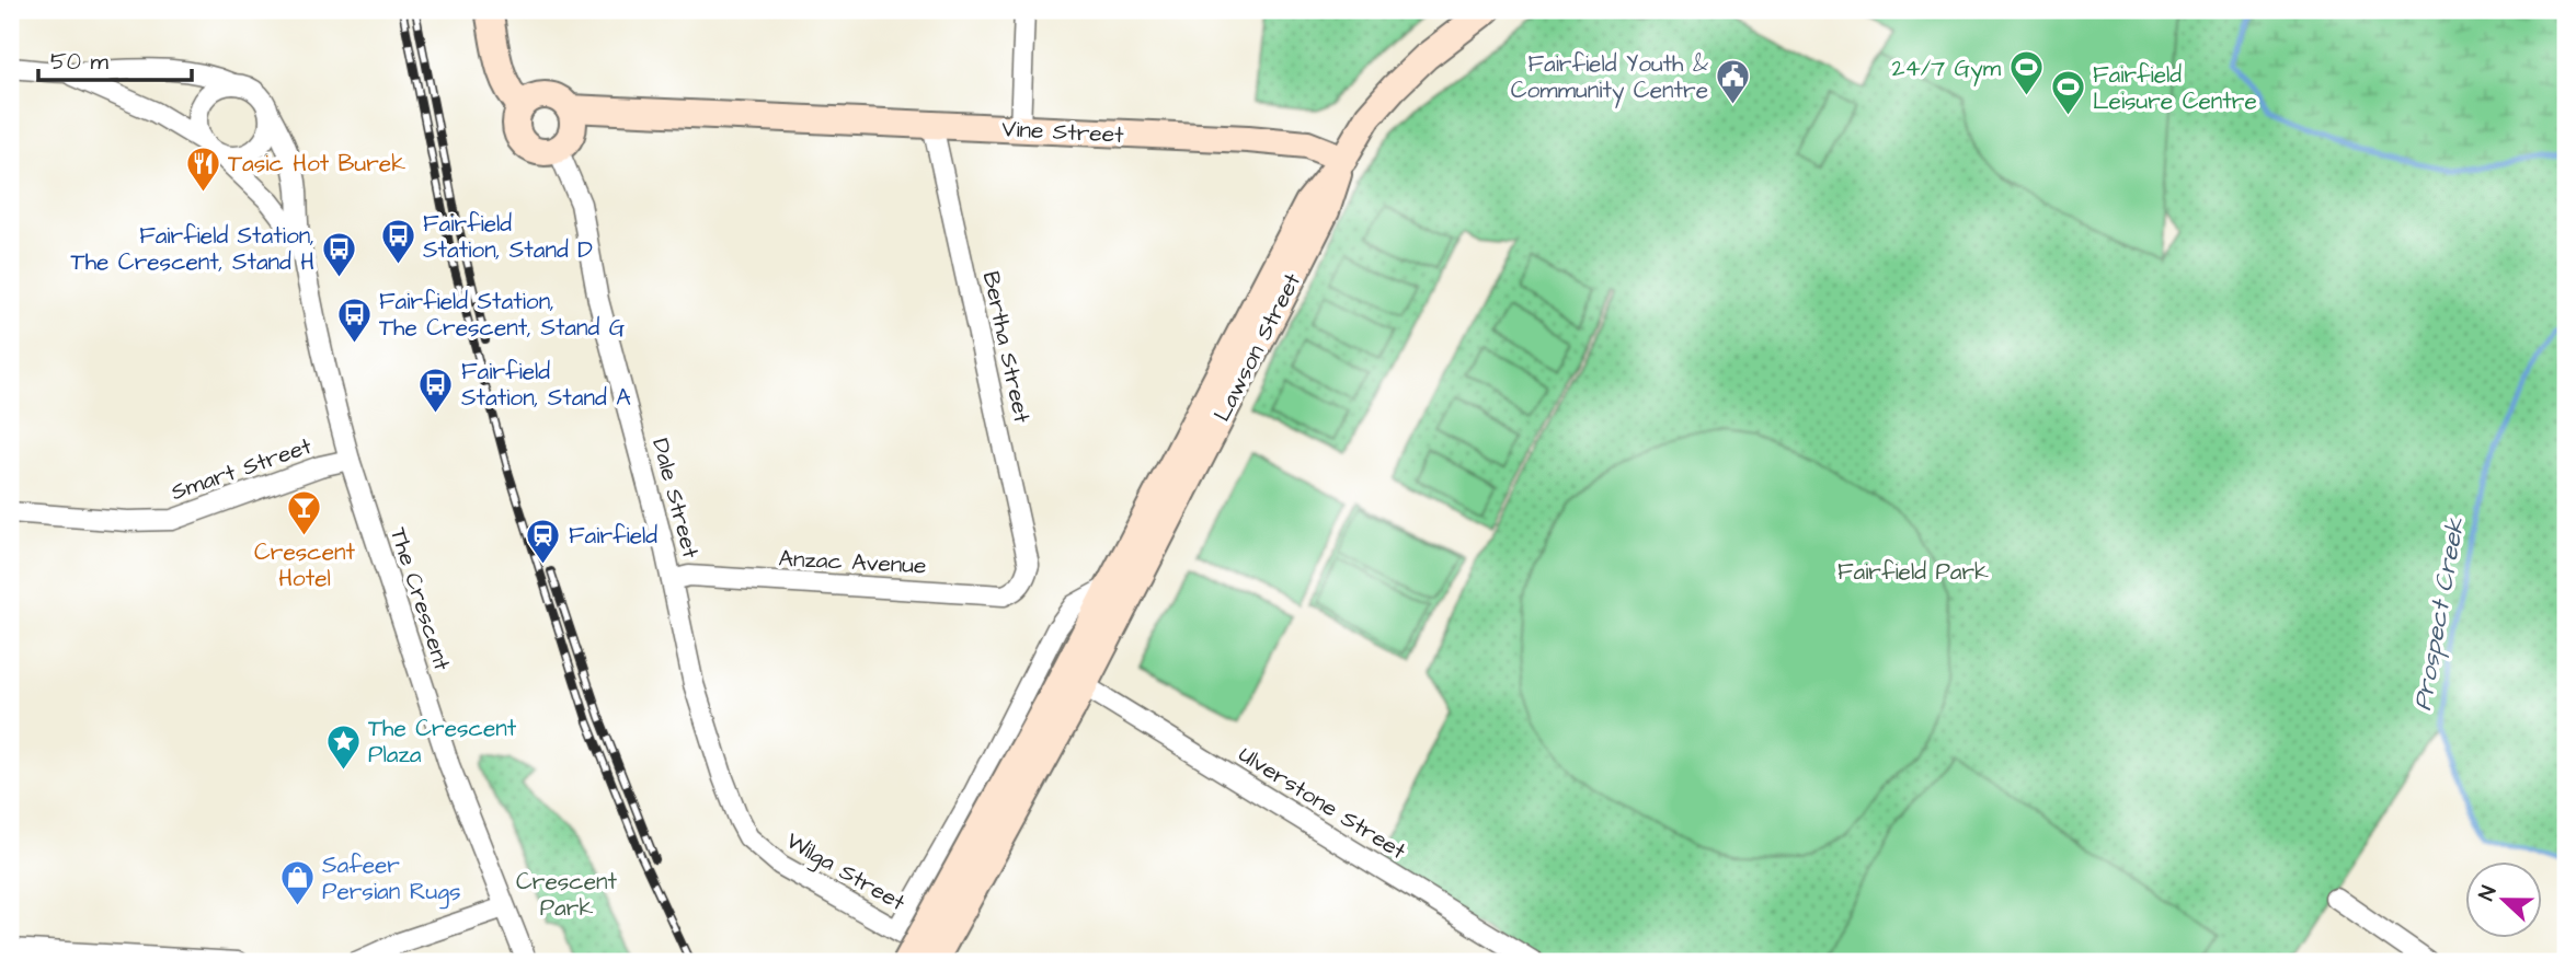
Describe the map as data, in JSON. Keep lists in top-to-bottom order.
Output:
{
  "streets": {
    "main road": ["Vine Street", "Lawson Street"],
    "street": [
      "Bertha Street",
      "Smart Street",
      "Dale Street",
      "Anzac Avenue",
      "The Crescent",
      "Ulverstone Street",
      "Wilga Street"
    ]
  },
  "crossings": [
    ["Vine Street", "Bertha Street"],
    ["Vine Street", "Lawson Street"],
    ["Vine Street", "Dale Street"],
    ["Bertha Street", "Anzac Avenue"],
    ["Lawson Street", "Ulverstone Street"],
    ["Lawson Street", "Wilga Street"],
    ["Smart Street", "The Crescent"],
    ["Dale Street", "Anzac Avenue"],
    ["Dale Street", "Wilga Street"]
  ],
  "water": ["Prospect Creek"],
  "parks": ["Fairfield Park", "Crescent Park"],
  "places": {
    "sports": ["24/7 Gym", "Fairfield Leisure Centre"],
    "public building": ["Fairfield Youth & Community Centre"],
    "restaurant": ["Tasic Hot Burek"],
    "bus stop": [
      "Fairfield Station, Stand D",
      "Fairfield Station, The Crescent, Stand H",
      "Fairfield Station, The Crescent, Stand G",
      "Fairfield Station, Stand A"
    ],
    "bar": ["Crescent Hotel"],
    "station": ["Fairfield"],
    "place": ["The Crescent Plaza"],
    "shop": ["Safeer Persian Rugs"]
  },
  "scale_bar": "50 m",
  "north": "left"
}
